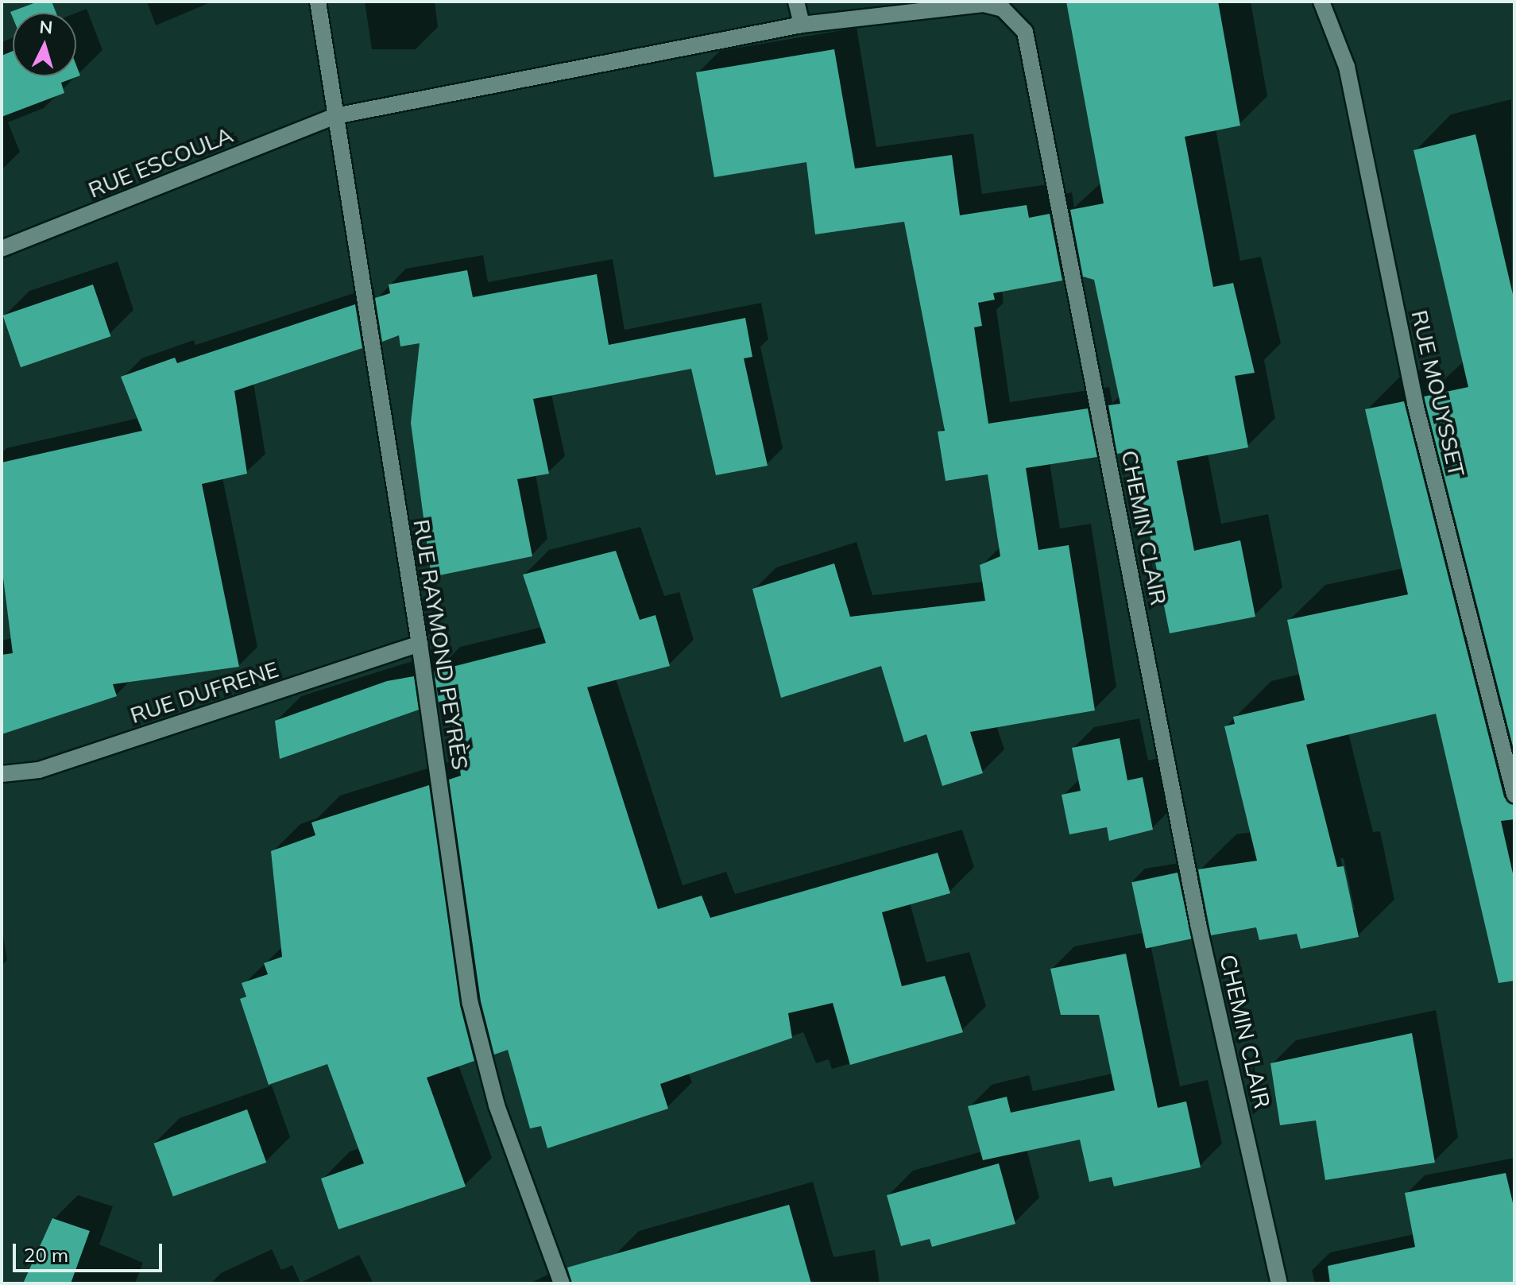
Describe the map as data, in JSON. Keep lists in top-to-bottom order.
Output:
{
  "streets": {
    "street": [
      "RUE ESCOULA",
      "RUE MOUYSSET",
      "CHEMIN CLAIR",
      "RUE RAYMOND PEYRÈS",
      "RUE DUFRENE"
    ]
  },
  "crossings": [
    ["RUE ESCOULA", "CHEMIN CLAIR"],
    ["RUE ESCOULA", "RUE RAYMOND PEYRÈS"],
    ["CHEMIN CLAIR", "RUE RAYMOND PEYRÈS"],
    ["RUE RAYMOND PEYRÈS", "RUE DUFRENE"]
  ],
  "scale_bar": "20 m",
  "north": "top"
}
